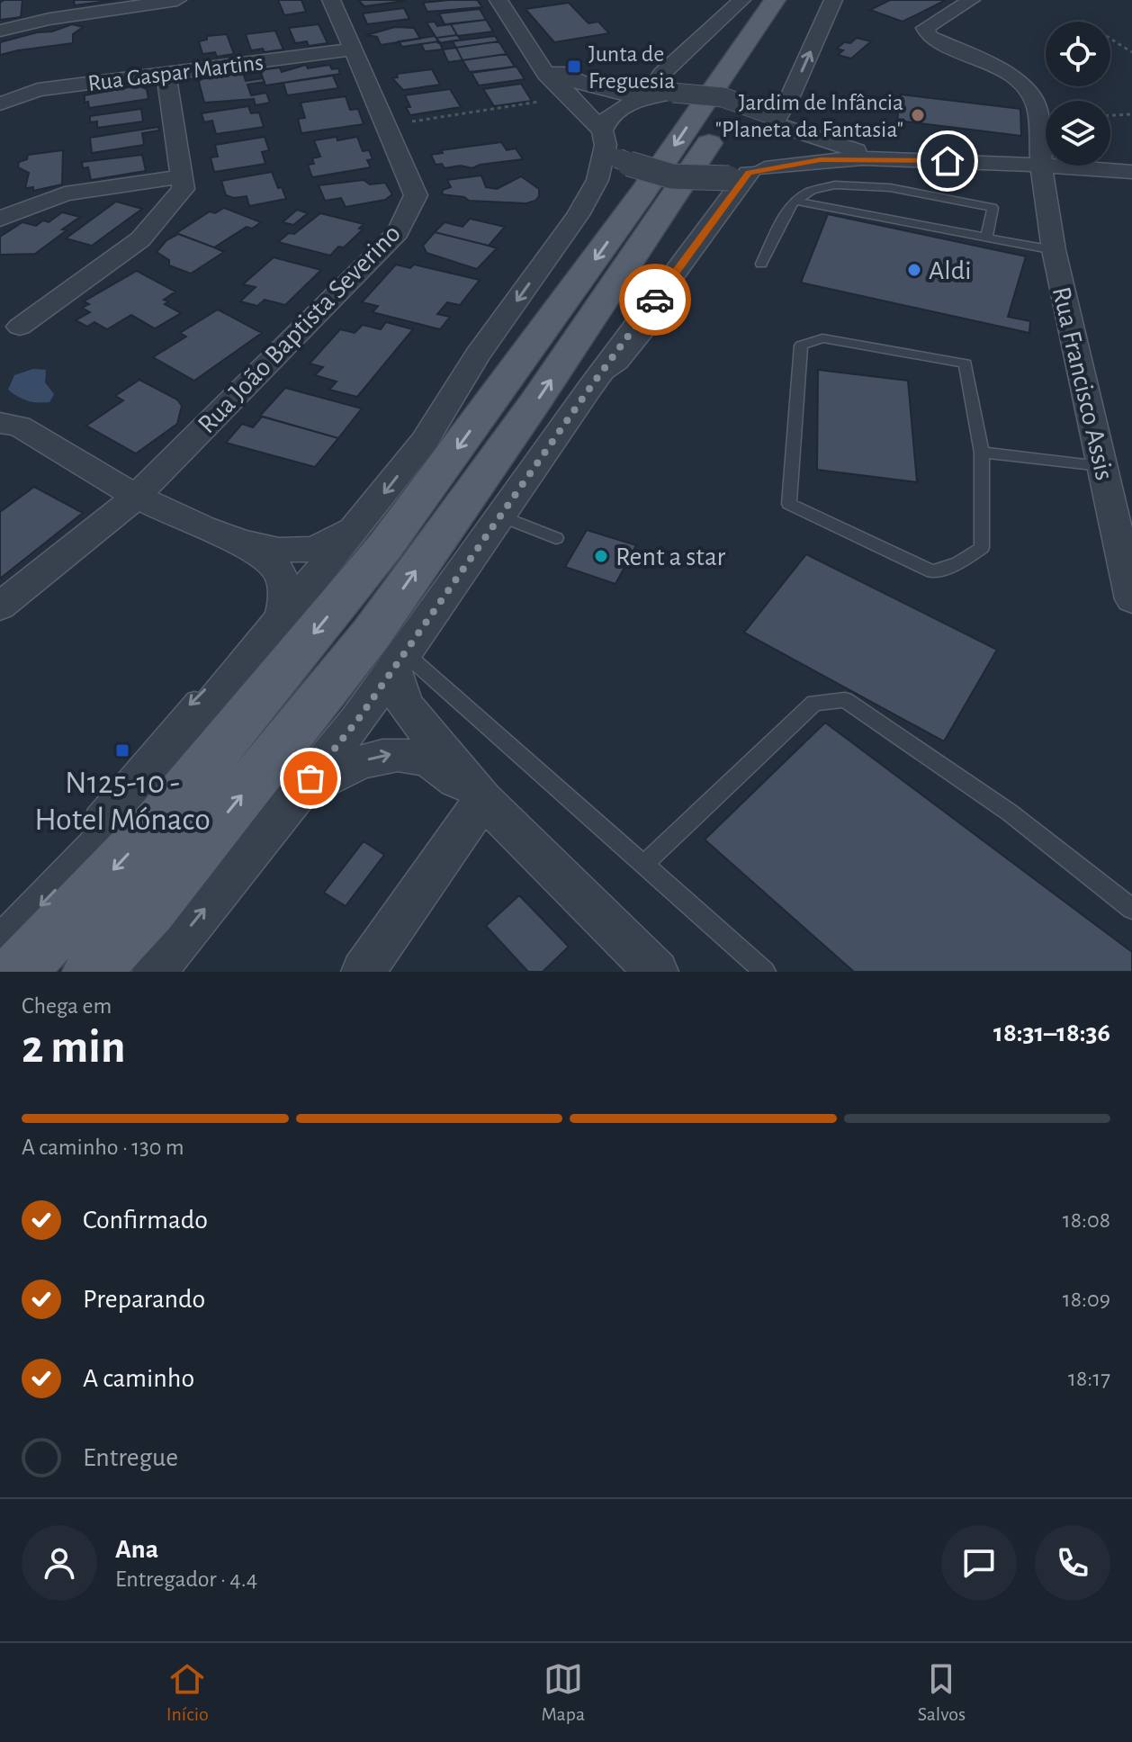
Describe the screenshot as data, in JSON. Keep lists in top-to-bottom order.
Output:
{
  "streets": {
    "street": ["Rua Gaspar Martins", "Rua João Baptista Severino", "Rua Francisco Assis"]
  },
  "crossings": [
    ["Rua Gaspar Martins", "Rua João Baptista Severino"]
  ],
  "places": {
    "transit": ["Junta de Freguesia", "N125-10 - Hotel Mónaco"],
    "other": ["Jardim de Infância \"Planeta da Fantasia\"", "Aldi", "Rent a star"]
  },
  "page": {
    "heading": ["2 min", "Chega em", "18:31–18:36"],
    "panel": ["Ana", "Entregador · 4.4"],
    "bar": "A caminho · 130 m",
    "list": [
      ["Confirmado", "18:08"],
      ["Preparando", "18:09"],
      ["A caminho", "18:17"],
      "Entregue"
    ],
    "tabs": ["Início", "Mapa", "Salvos"]
  }
}
